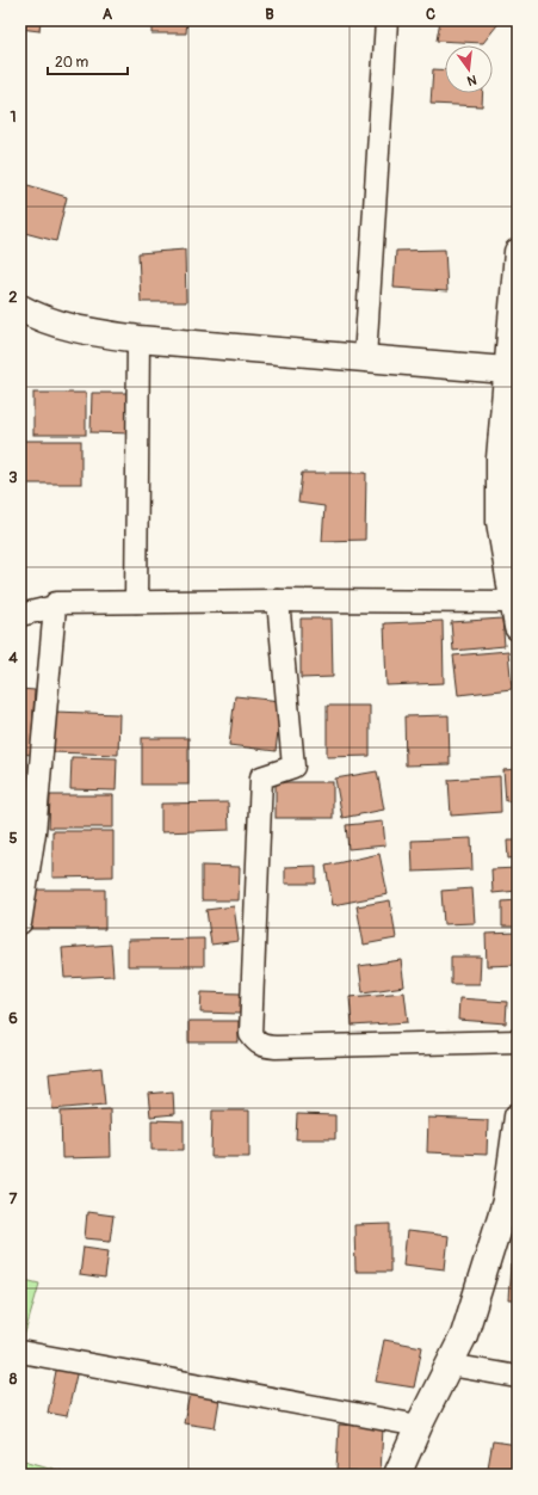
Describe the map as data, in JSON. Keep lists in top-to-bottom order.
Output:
{
  "scale_bar": "20 m",
  "north": "bottom",
  "grid": {
    "columns": ["A", "B", "C"],
    "rows": [
      "1",
      "2",
      "3",
      "4",
      "5",
      "6",
      "7",
      "8"
    ]
  }
}
